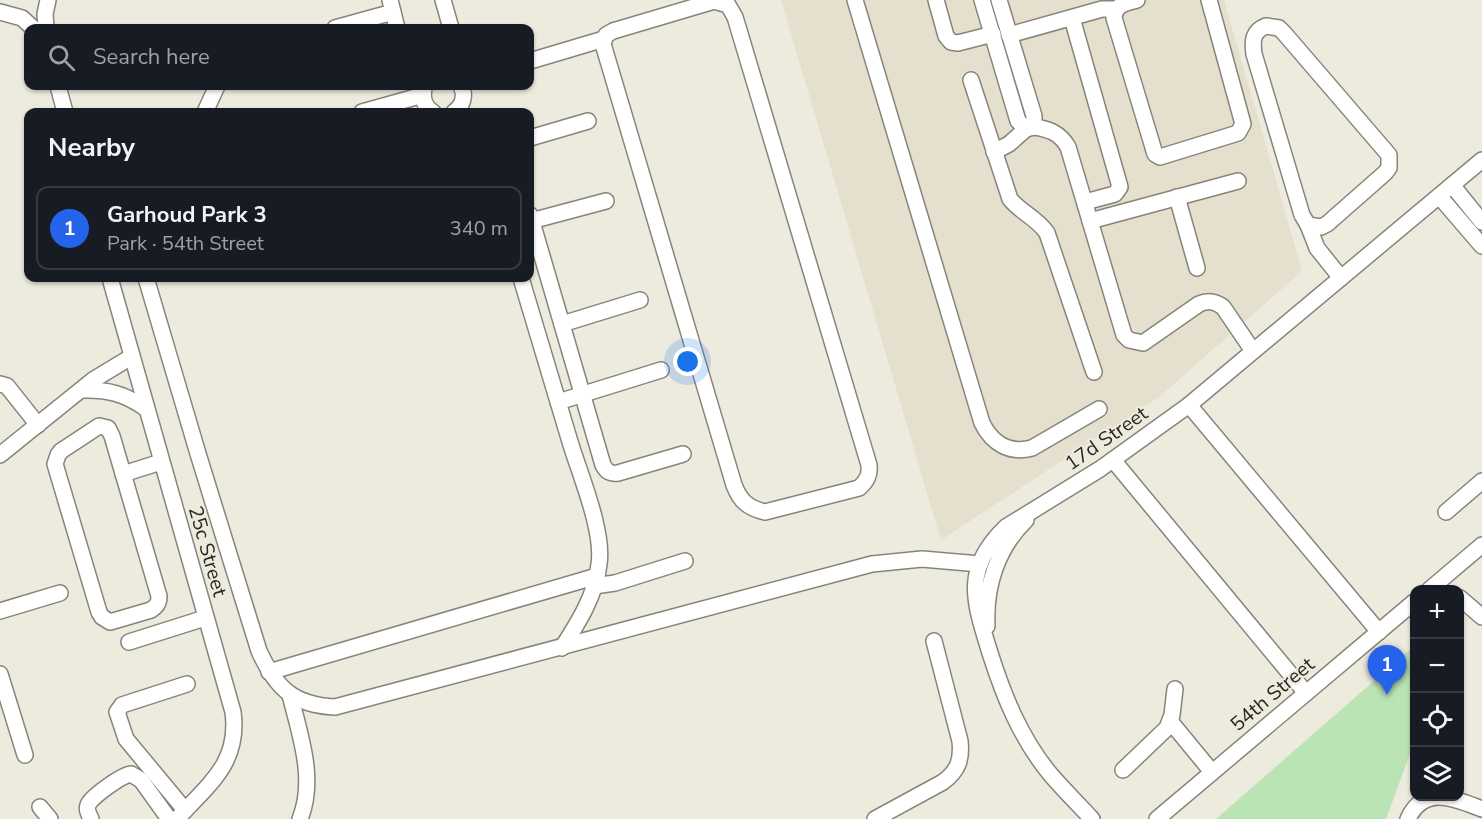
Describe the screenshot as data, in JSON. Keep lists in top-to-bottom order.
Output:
{
  "streets": {
    "street": ["17d Street", "25c Street", "54th Street"]
  },
  "page": {
    "search": "Search here",
    "heading": "Nearby",
    "list": [
      {
        "mark": "1",
        "name": "Garhoud Park 3",
        "note": "Park · 54th Street",
        "value": "340 m"
      }
    ],
    "map_buttons": ["+", "−"],
    "pins": "1"
  }
}
